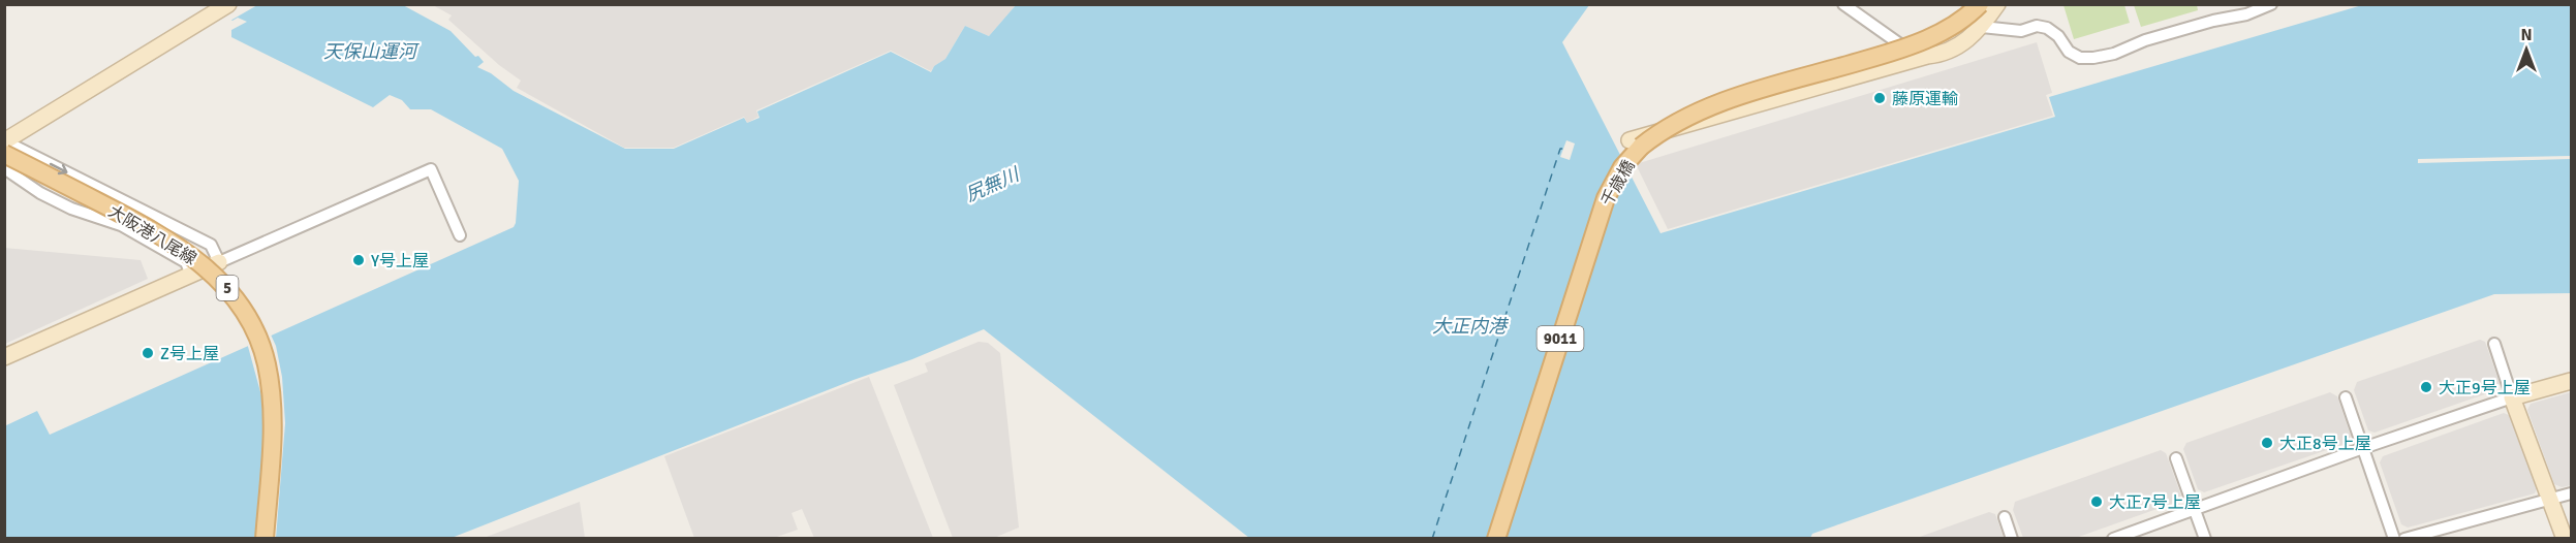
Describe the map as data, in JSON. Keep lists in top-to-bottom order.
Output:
{
  "streets": {
    "main road": [
      "千歳橋",
      "大阪港八尾線",
      "5",
      "9011"
    ]
  },
  "water": ["天保山運河", "尻無川", "大正内港"],
  "places": [
    "藤原運輸",
    "Y号上屋",
    "Z号上屋",
    "大正9号上屋",
    "大正8号上屋",
    "大正7号上屋"
  ],
  "north": "top"
}
